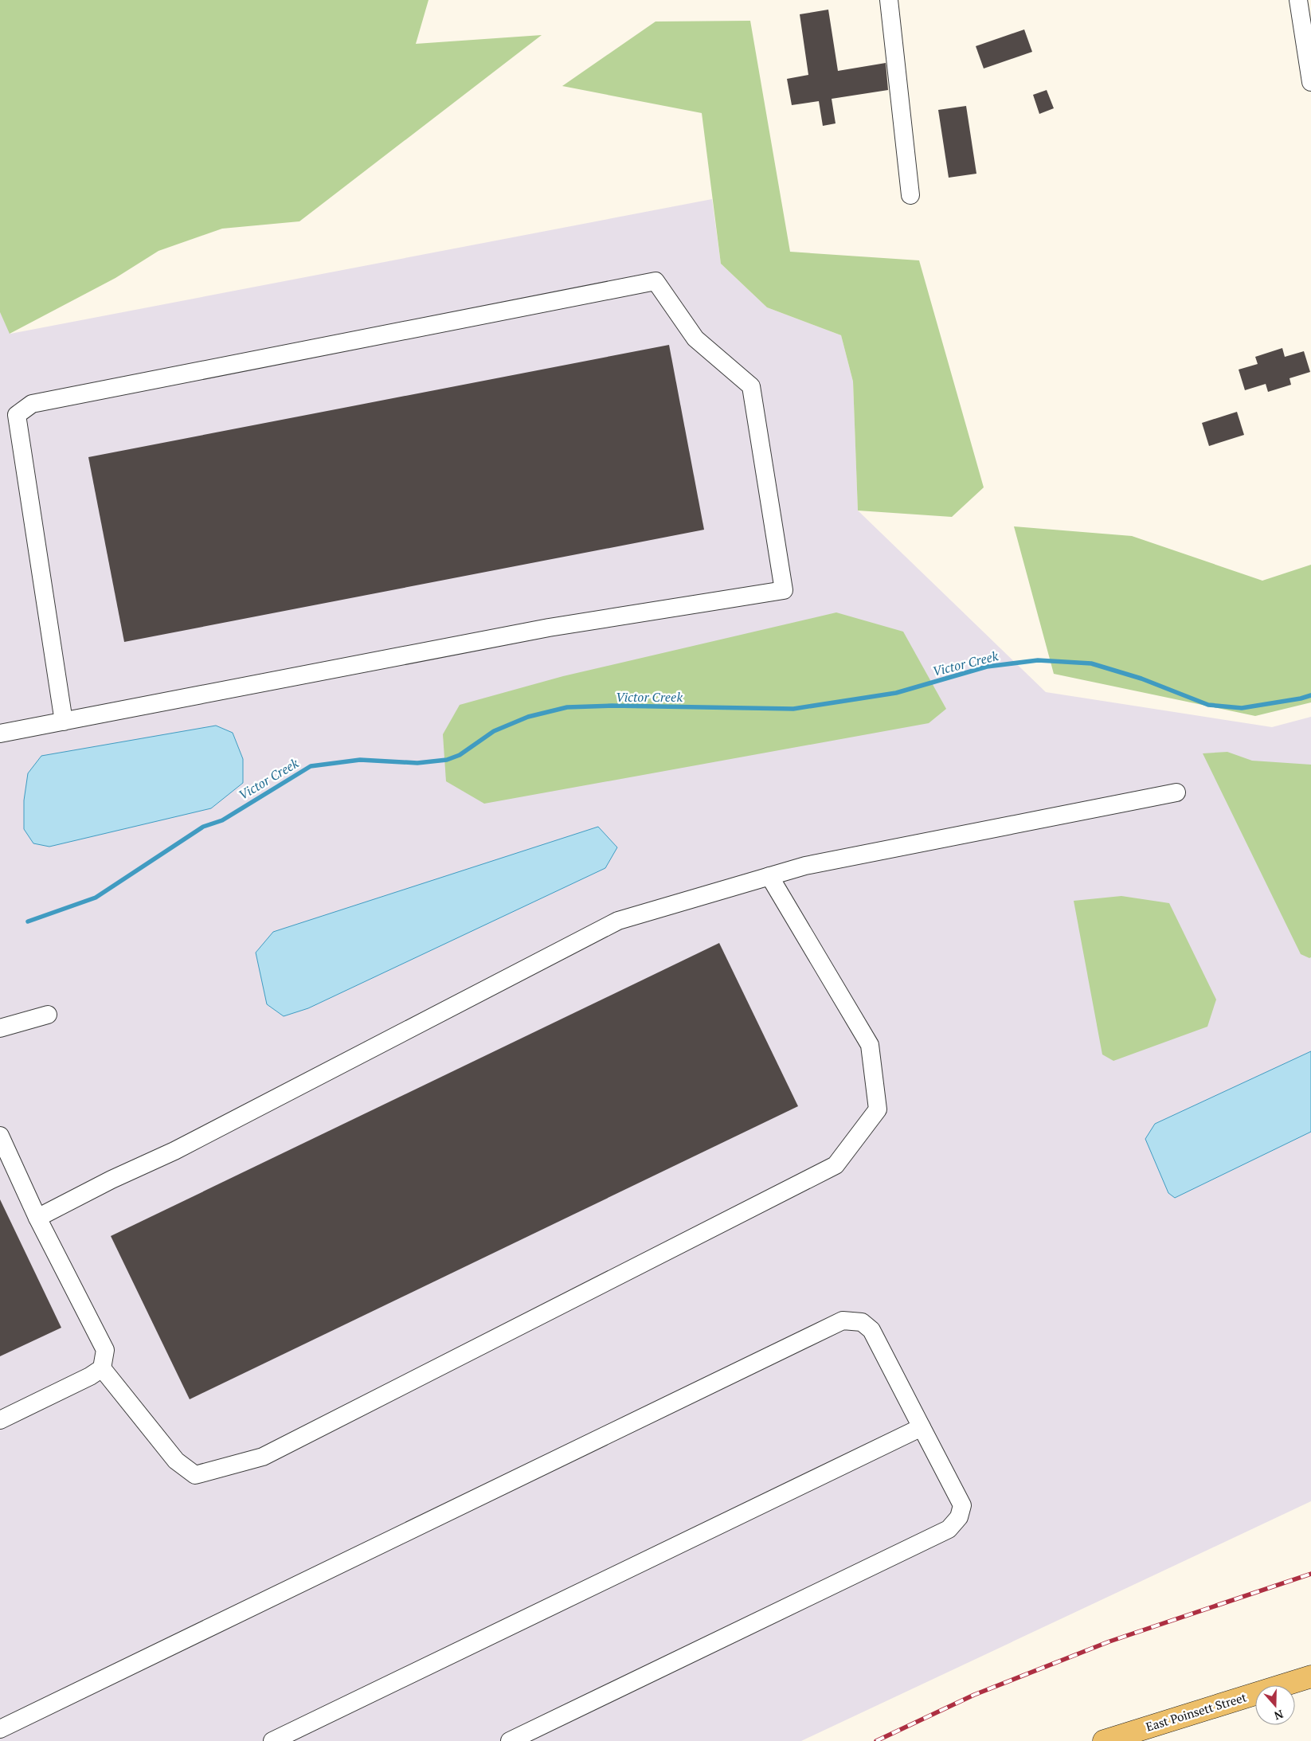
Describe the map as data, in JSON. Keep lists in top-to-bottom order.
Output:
{
  "streets": {
    "main road": ["East Poinsett Street"]
  },
  "water": ["Victor Creek"],
  "north": "bottom"
}
